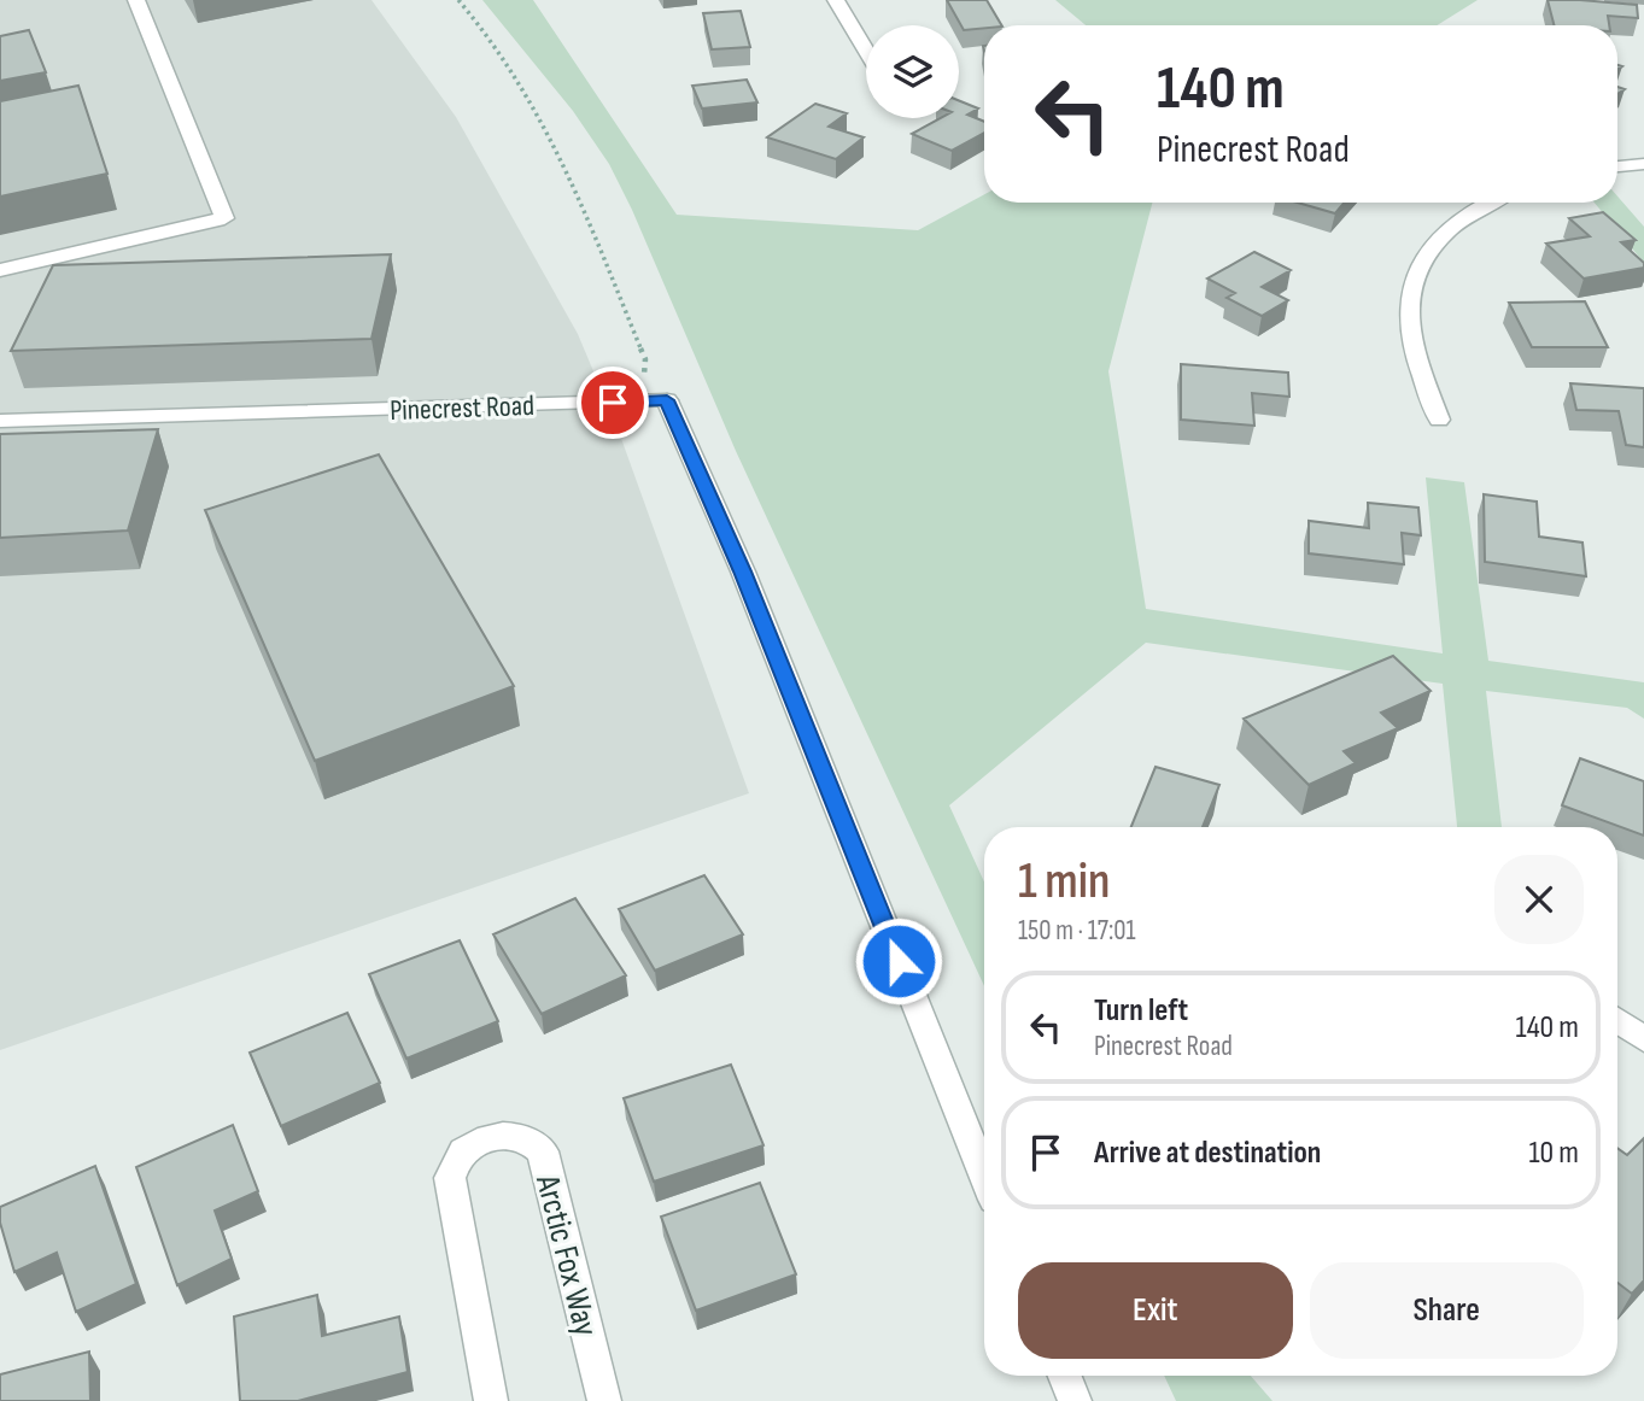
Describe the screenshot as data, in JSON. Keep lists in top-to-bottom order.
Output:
{
  "streets": {
    "street": ["Pinecrest Road", "Arctic Fox Way"]
  },
  "page": {
    "turn": ["140 m", "Pinecrest Road"],
    "heading": ["1 min", "150 m · 17:01"],
    "list": [
      {
        "name": "Turn left",
        "note": "Pinecrest Road",
        "value": "140 m"
      },
      {
        "name": "Arrive at destination",
        "value": "10 m"
      }
    ],
    "buttons": ["Exit", "Share"]
  }
}
